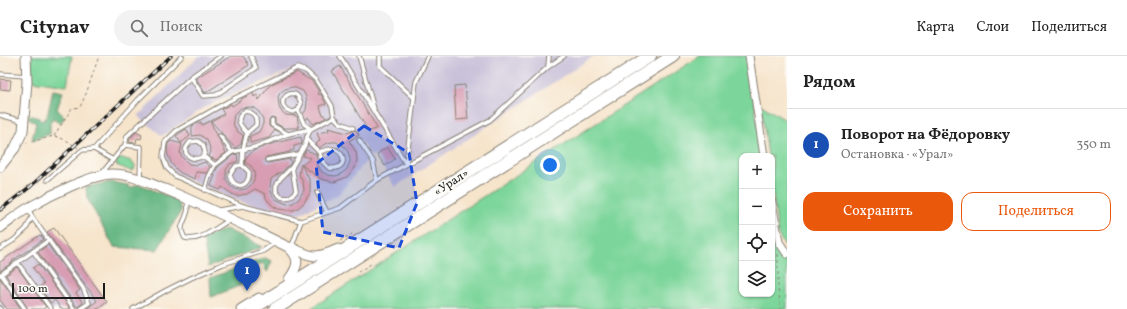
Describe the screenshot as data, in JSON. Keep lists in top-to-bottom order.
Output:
{
  "streets": {
    "main road": ["«Урал»"]
  },
  "scale_bar": "100 m",
  "page": {
    "header": "Citynav",
    "search": "Поиск",
    "nav": ["Карта", "Слои", "Поделиться"],
    "heading": "Рядом",
    "list": [
      {
        "mark": "1",
        "name": "Поворот на Фёдоровку",
        "note": "Остановка · «Урал»",
        "value": "350 m"
      }
    ],
    "map_buttons": ["+", "−"],
    "buttons": ["Сохранить", "Поделиться"],
    "pins": "1",
    "scale": "100 m"
  }
}
